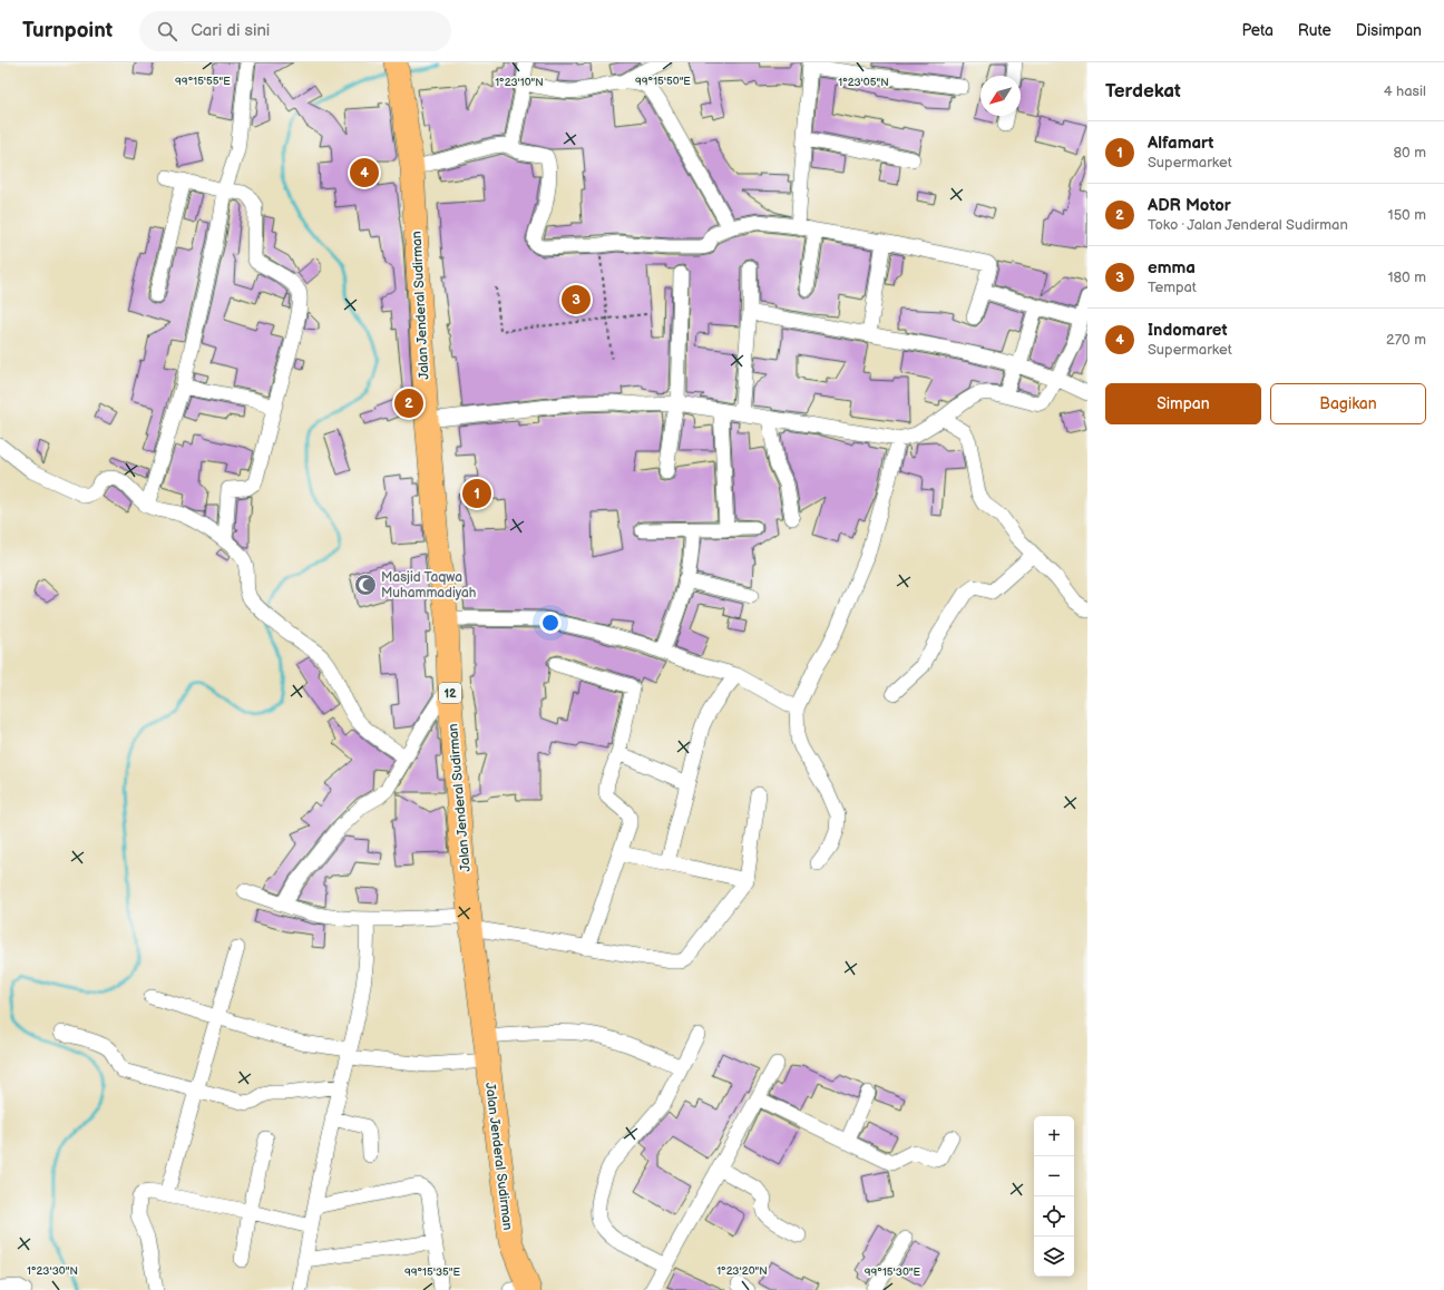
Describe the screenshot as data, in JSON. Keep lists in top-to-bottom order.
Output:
{
  "streets": {
    "highway": ["Jalan Jenderal Sudirman", "12"]
  },
  "places": {
    "mosque": ["Masjid Taqwa Muhammadiyah"]
  },
  "north": "bottom left",
  "page": {
    "header": "Turnpoint",
    "search": "Cari di sini",
    "nav": ["Peta", "Rute", "Disimpan"],
    "heading": ["Terdekat", "4 hasil"],
    "list": [
      {
        "mark": "1",
        "name": "Alfamart",
        "note": "Supermarket",
        "value": "80 m"
      },
      {
        "mark": "2",
        "name": "ADR Motor",
        "note": "Toko · Jalan Jenderal Sudirman",
        "value": "150 m"
      },
      {
        "mark": "3",
        "name": "emma",
        "note": "Tempat",
        "value": "180 m"
      },
      {
        "mark": "4",
        "name": "Indomaret",
        "note": "Supermarket",
        "value": "270 m"
      }
    ],
    "pins": [
      "4",
      "3",
      "2",
      "1"
    ],
    "buttons": ["Simpan", "Bagikan"],
    "map_buttons": ["+", "−"]
  },
  "coordinates": [
    "99°15'55\"E",
    "99°15'50\"E",
    "1°23'10\"N",
    "1°23'05\"N",
    "1°23'30\"N",
    "1°23'20\"N",
    "99°15'35\"E",
    "99°15'30\"E"
  ]
}
